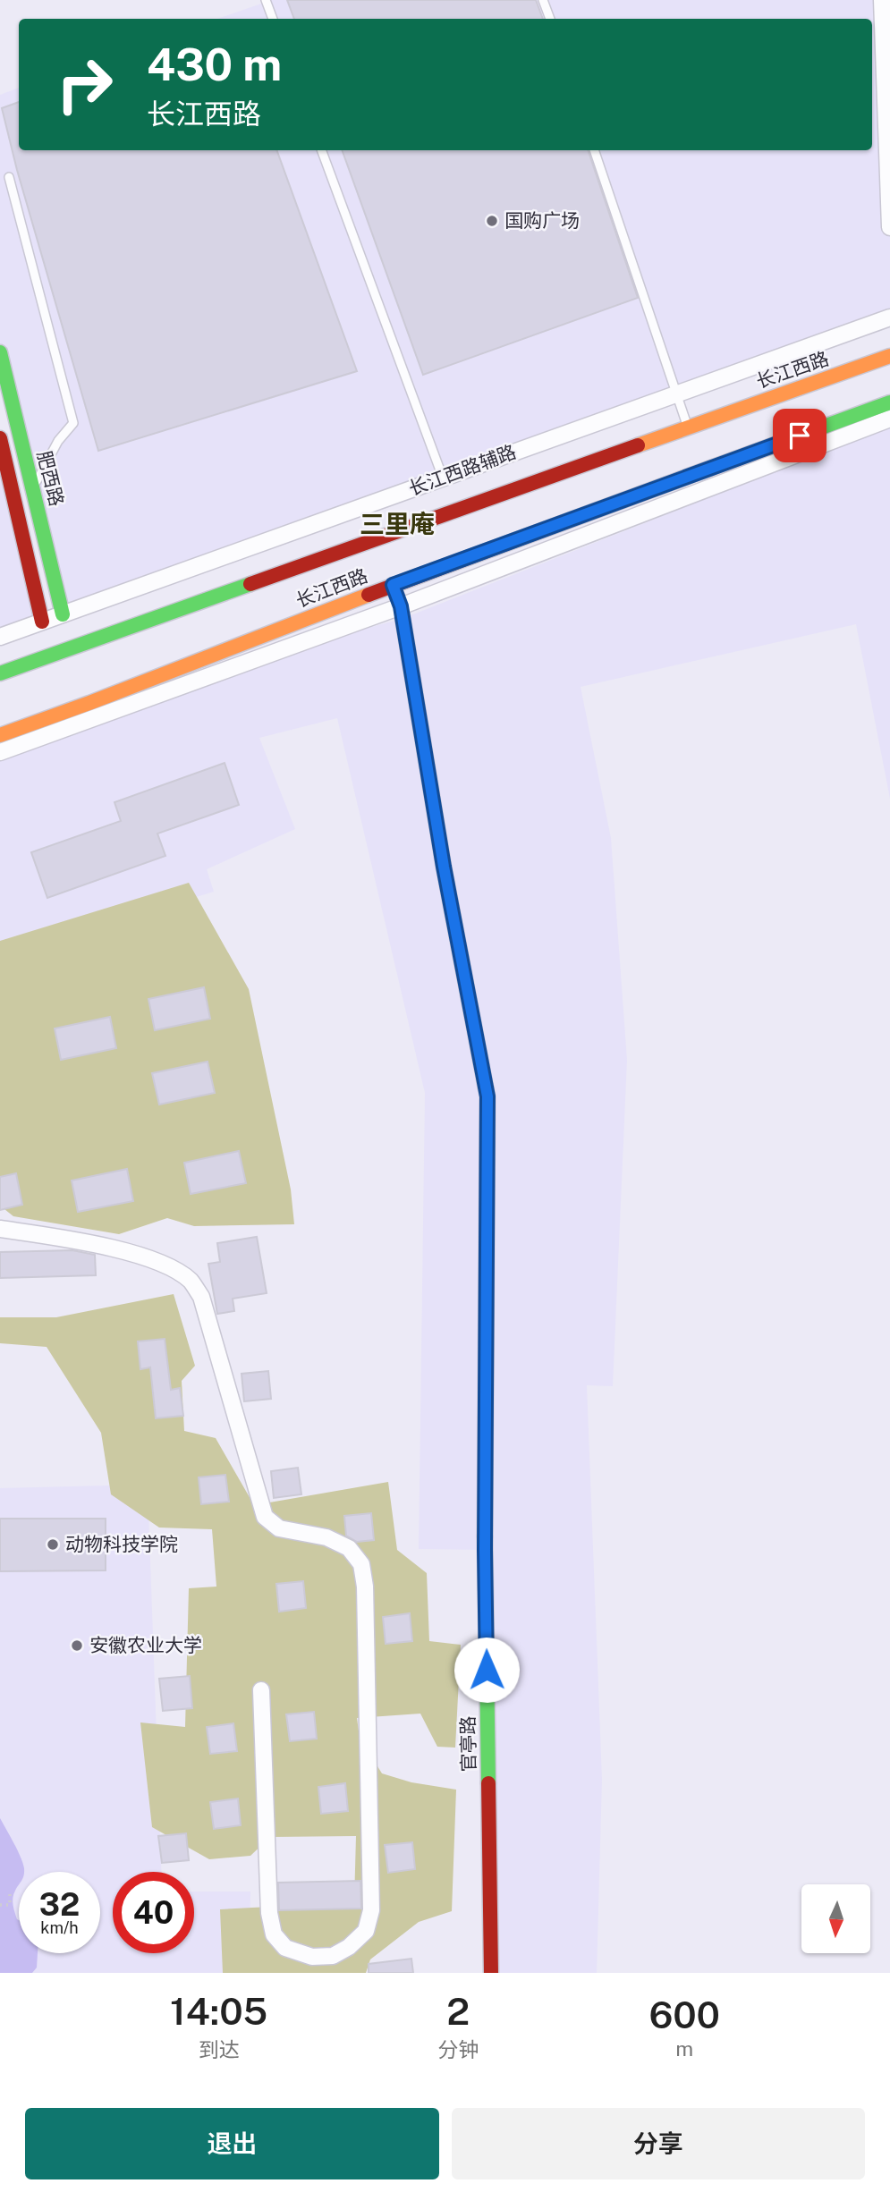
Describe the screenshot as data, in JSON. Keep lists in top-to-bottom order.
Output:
{
  "streets": {
    "main road": ["长江西路", "肥西路", "官亭路"],
    "street": ["长江西路辅路"]
  },
  "crossings": [
    ["长江西路", "官亭路"],
    ["长江西路辅路", "肥西路"]
  ],
  "districts": ["三里庵"],
  "places": ["国购广场", "动物科技学院", "安徽农业大学"],
  "north": "bottom",
  "page": {
    "turn": ["430 m", "长江西路"],
    "speed": "32 km/h",
    "limit": "40",
    "eta": [
      "14:05",
      "到达",
      "2",
      "分钟",
      "600",
      "m"
    ],
    "buttons": ["退出", "分享"]
  }
}
